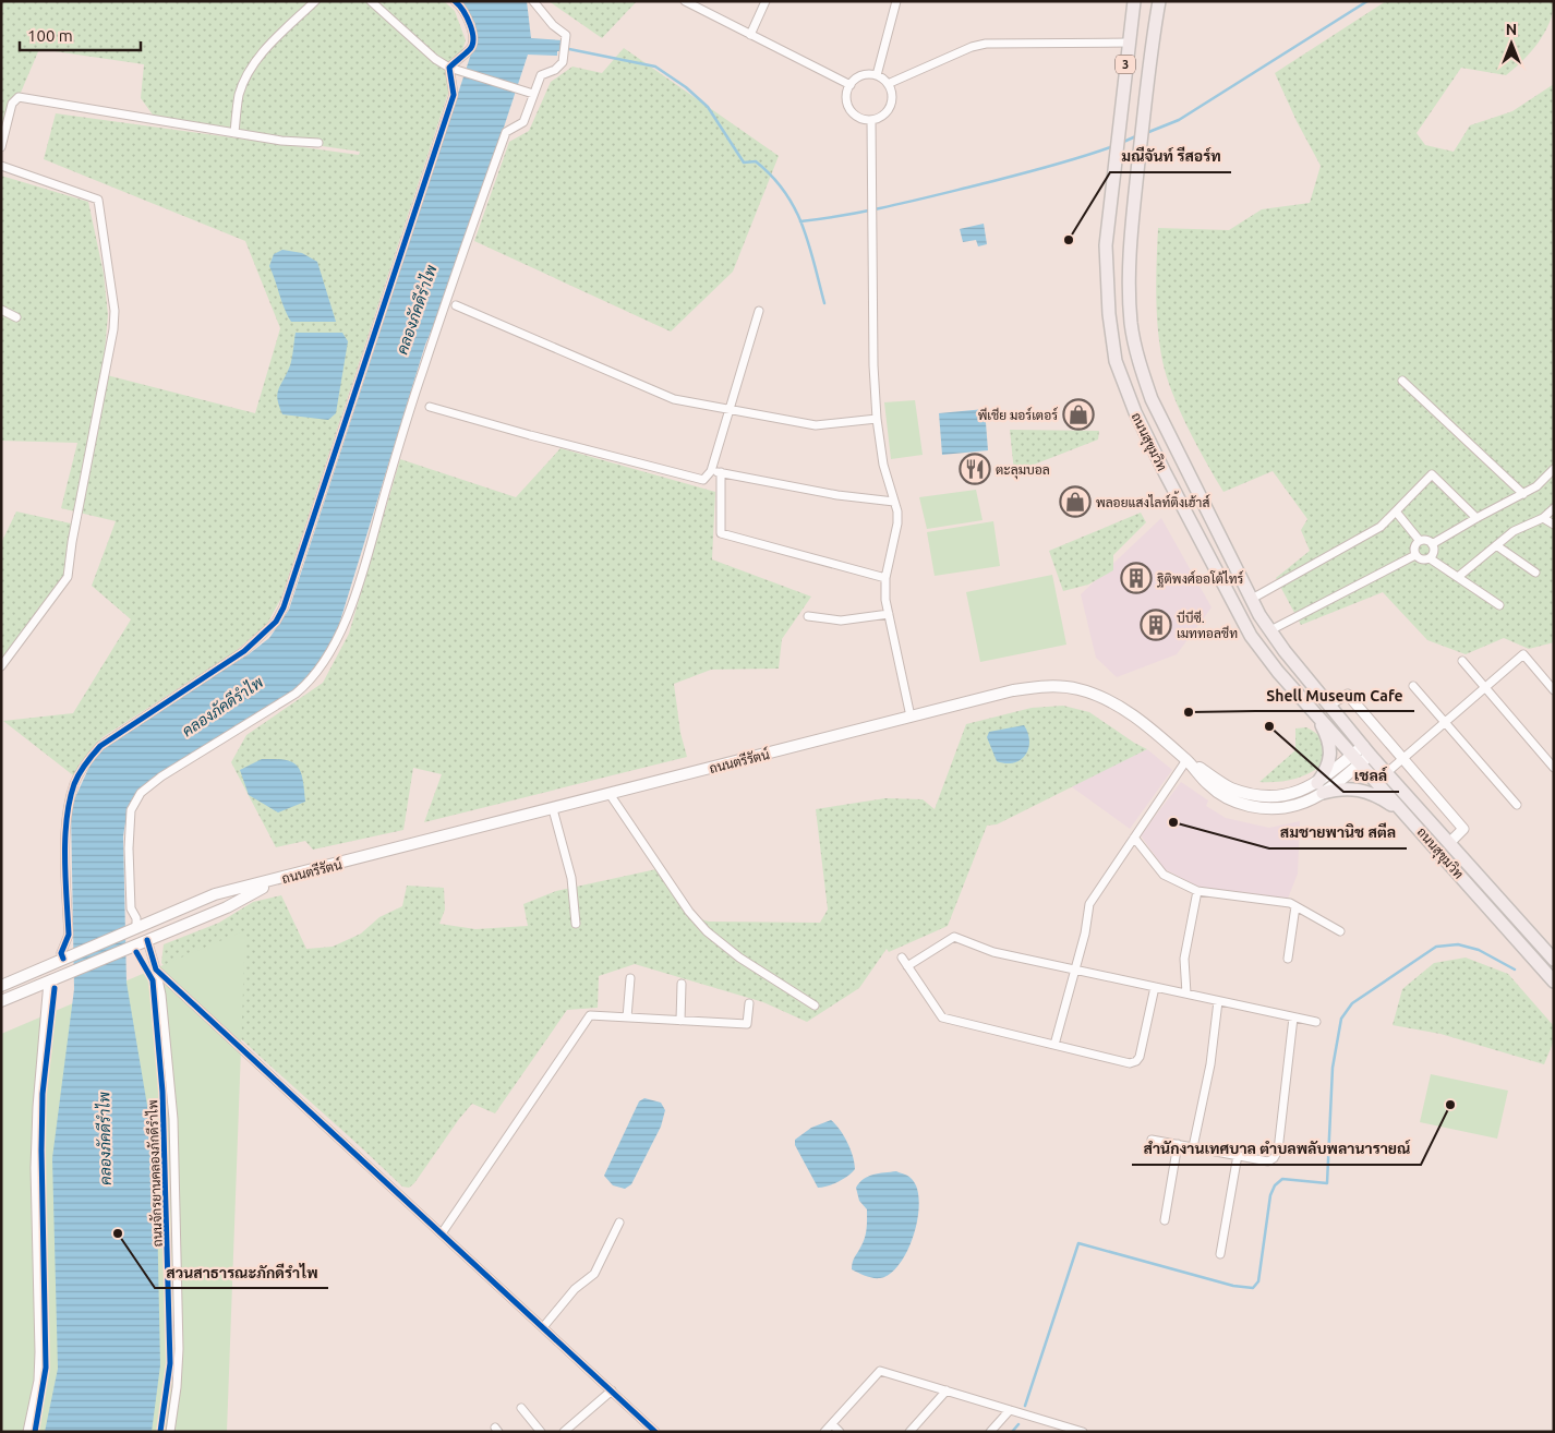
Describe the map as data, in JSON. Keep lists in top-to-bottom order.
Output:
{
  "streets": {
    "highway": ["3", "ถนนสุขุมวิท"],
    "main road": ["ถนนตรีรัตน์"],
    "cycle path": ["ถนนจักรยานคลองภักดีรำไพ"]
  },
  "crossings": [
    ["ถนนสุขุมวิท", "ถนนตรีรัตน์"]
  ],
  "water": ["คลองภัคดีรำไพ"],
  "places": {
    "other": [
      "มณีจันท์ รีสอร์ท",
      "Shell Museum Cafe",
      "เชลล์",
      "สมชายพานิช สตีล",
      "สำนักงานเทศบาล ตำบลพลับพลานารายณ์",
      "สวนสาธารณะภักดีรำไพ"
    ],
    "shop": ["พีเชีย มอร์เตอร์", "พลอยแสงไลท์ติ้งเฮ้าส์"],
    "restaurant": ["ตะลุมบอล"],
    "building": ["ฐิติพงศ์ออโต้ไทร์", "บีบีซี. เมททอลชีท"]
  },
  "scale_bar": "100 m",
  "north": "top"
}
